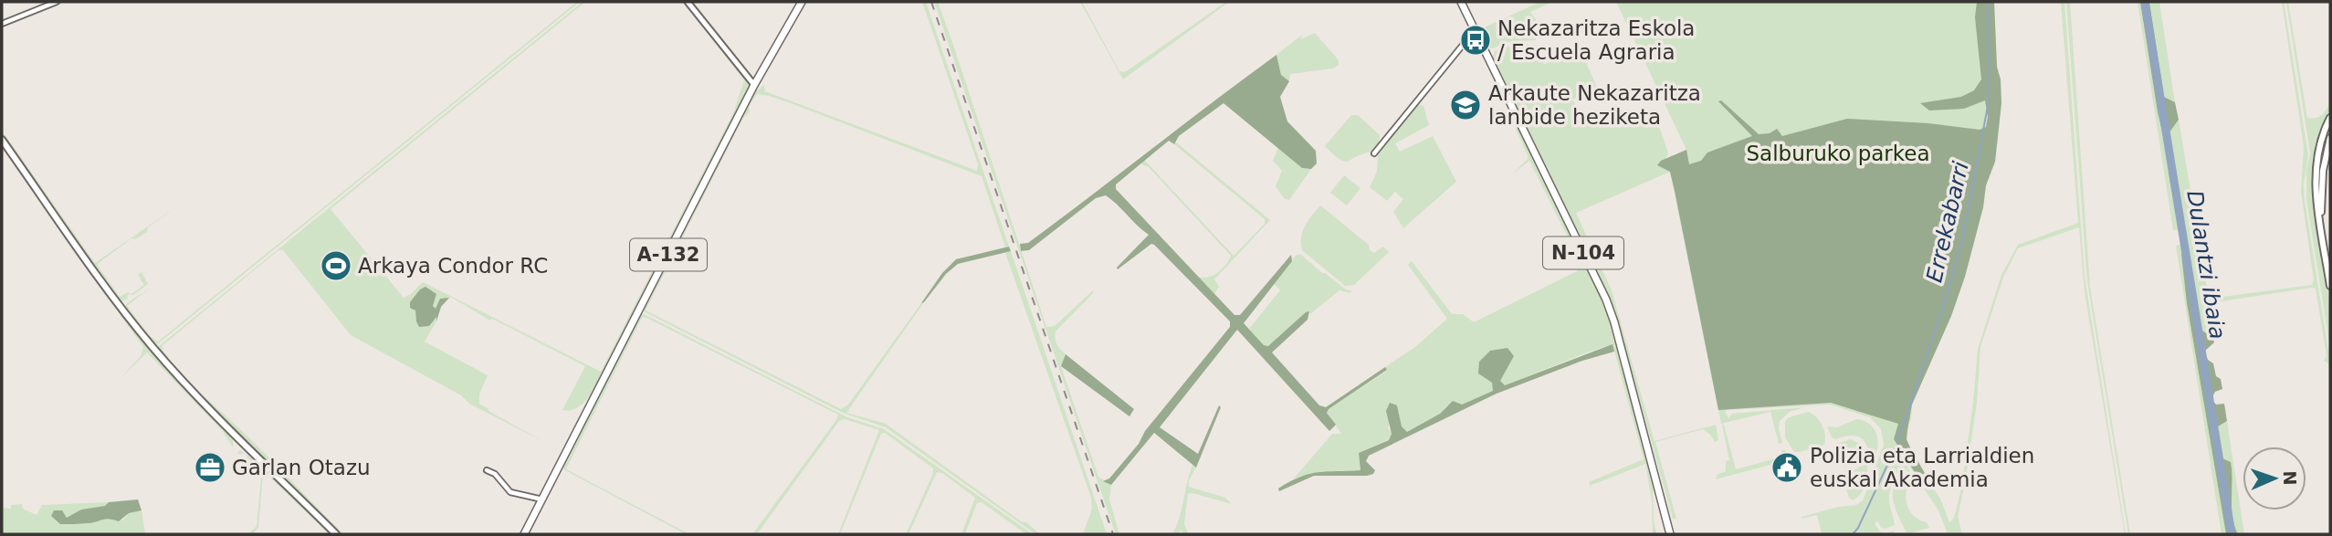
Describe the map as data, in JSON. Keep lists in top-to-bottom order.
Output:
{
  "streets": {
    "main road": ["N-104", "A-132"]
  },
  "water": ["Errekabarri", "Dulantzi ibaia"],
  "parks": ["Salburuko parkea"],
  "places": {
    "bus stop": ["Nekazaritza Eskola / Escuela Agraria"],
    "school or university": ["Arkaute Nekazaritza lanbide heziketa"],
    "sports": ["Arkaya Condor RC"],
    "office": ["Garlan Otazu"],
    "public building": ["Polizia eta Larrialdien euskal Akademia"]
  },
  "north": "right"
}
